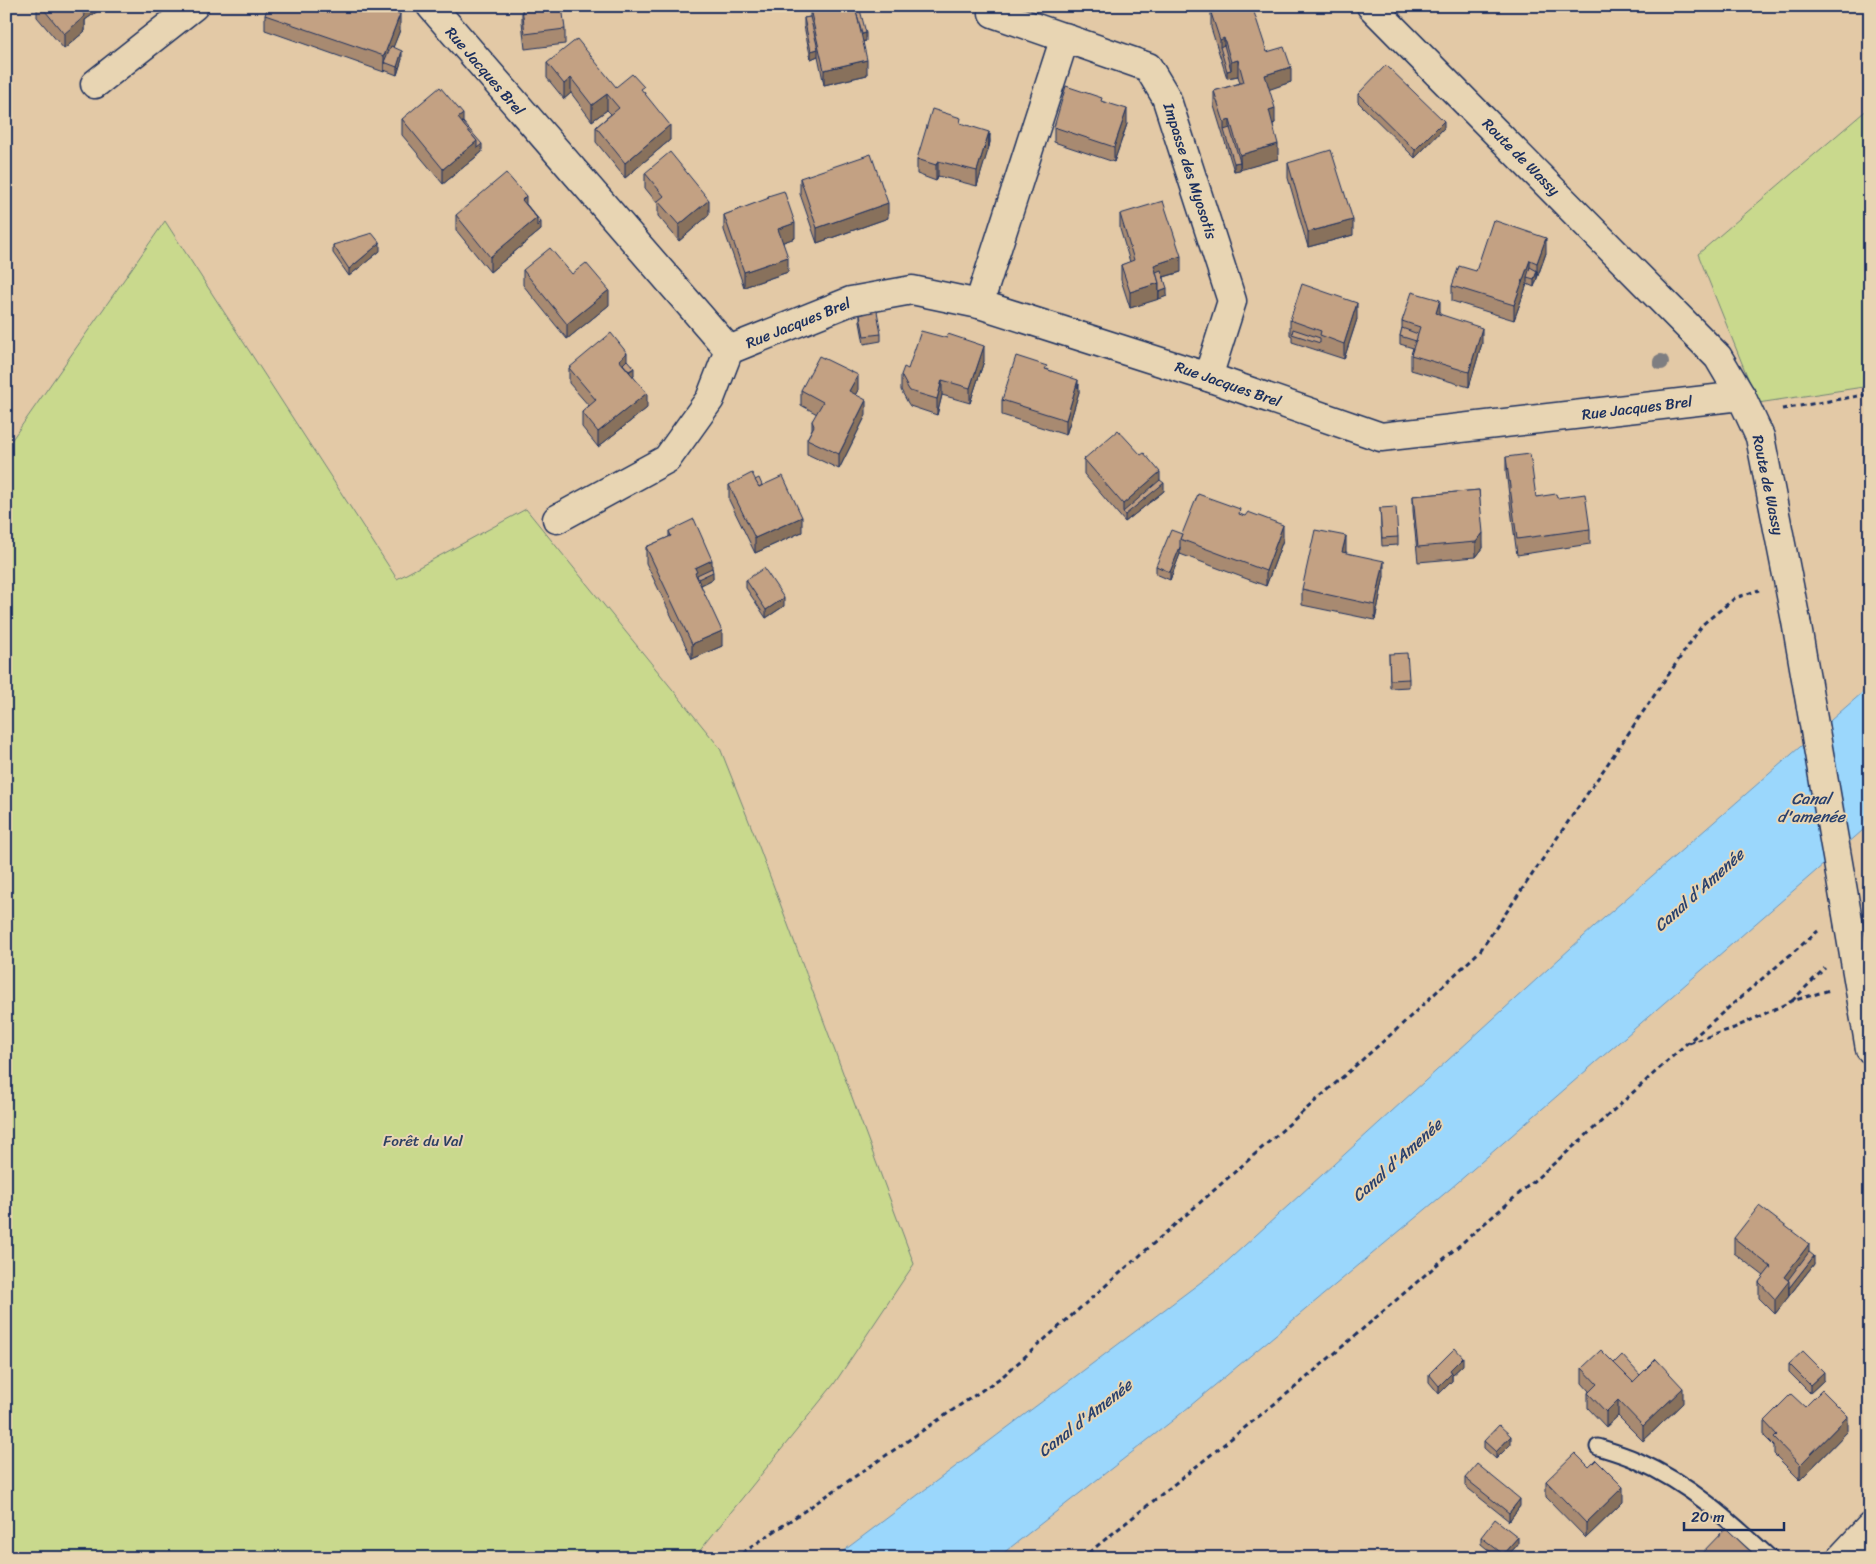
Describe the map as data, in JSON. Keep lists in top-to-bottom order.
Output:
{
  "streets": {
    "street": ["Rue Jacques Brel", "Route de Wassy", "Impasse des Myosotis"]
  },
  "crossings": [
    ["Rue Jacques Brel", "Route de Wassy"],
    ["Rue Jacques Brel", "Impasse des Myosotis"]
  ],
  "water": ["Canal d'amenée", "Canal d'Amenée"],
  "parks": ["Forêt du Val"],
  "scale_bar": "20 m"
}
